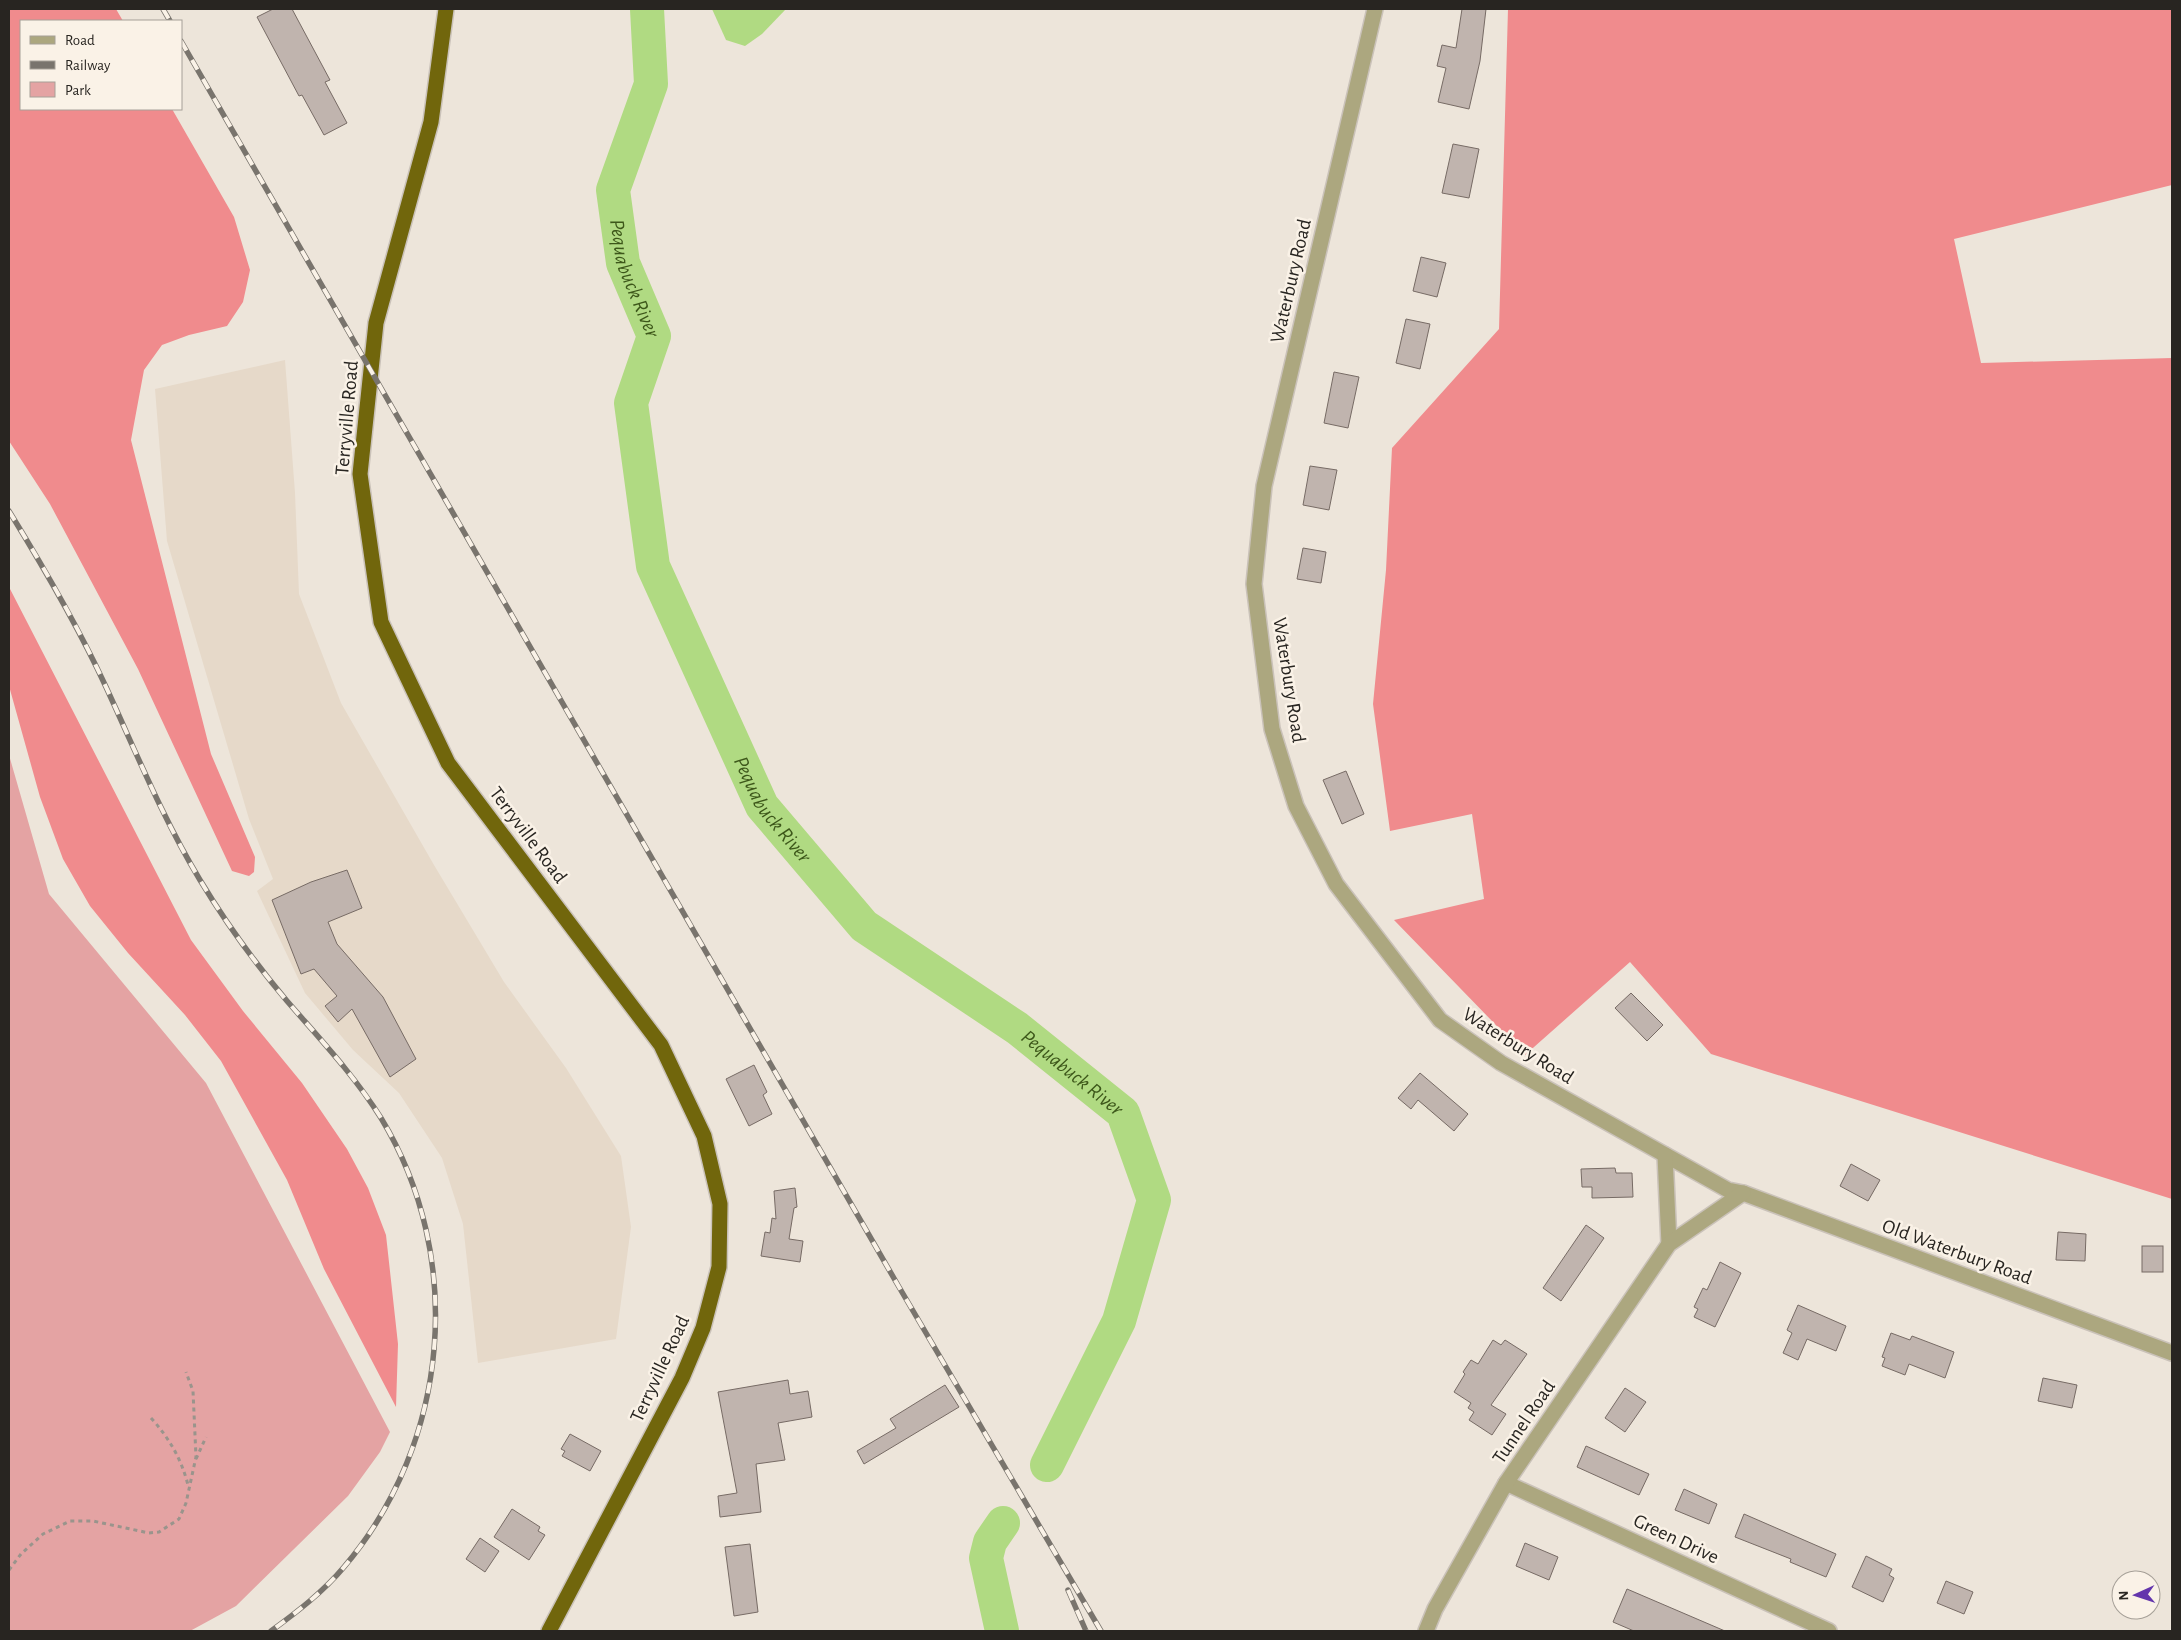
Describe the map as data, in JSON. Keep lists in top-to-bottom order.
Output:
{
  "streets": {
    "highway": ["Terryville Road"],
    "street": [
      "Waterbury Road",
      "Old Waterbury Road",
      "Tunnel Road",
      "Green Drive"
    ]
  },
  "crossings": [
    ["Waterbury Road", "Old Waterbury Road"],
    ["Old Waterbury Road", "Tunnel Road"],
    ["Tunnel Road", "Green Drive"]
  ],
  "water": ["Pequabuck River"],
  "legend": ["Road", "Railway", "Park"],
  "north": "left"
}
